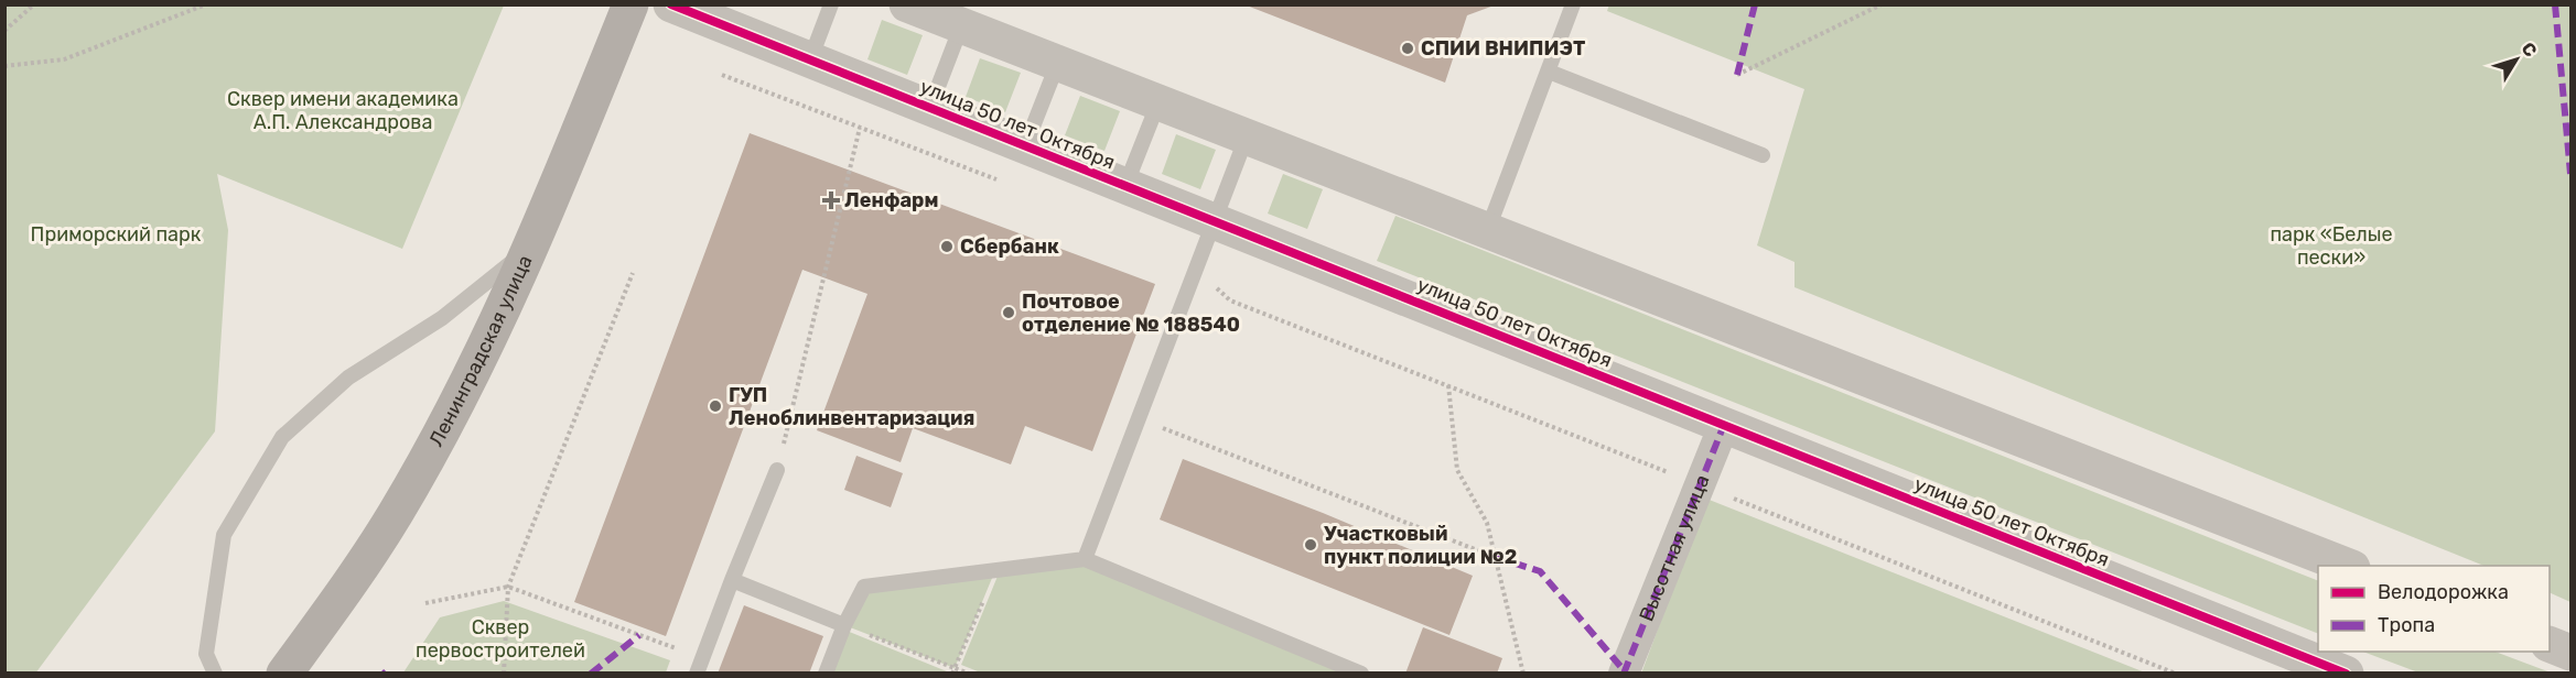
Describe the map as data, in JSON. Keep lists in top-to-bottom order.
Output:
{
  "streets": {
    "main road": ["Ленинградская улица"],
    "street": ["улица 50 лет Октября", "Высотная улица"]
  },
  "crossings": [
    ["улица 50 лет Октября", "Высотная улица"]
  ],
  "parks": [
    "Сквер имени академика А.П. Александрова",
    "Приморский парк",
    "парк «Белые пески»",
    "Сквер первостроителей"
  ],
  "places": {
    "other": [
      "СПИИ ВНИПИЭТ",
      "Сбербанк",
      "Почтовое отделение № 188540",
      "ГУП Леноблинвентаризация",
      "Участковый пункт полиции №2"
    ],
    "health": ["Ленфарм"]
  },
  "legend": ["Велодорожка", "Тропа"],
  "north": "top right"
}
